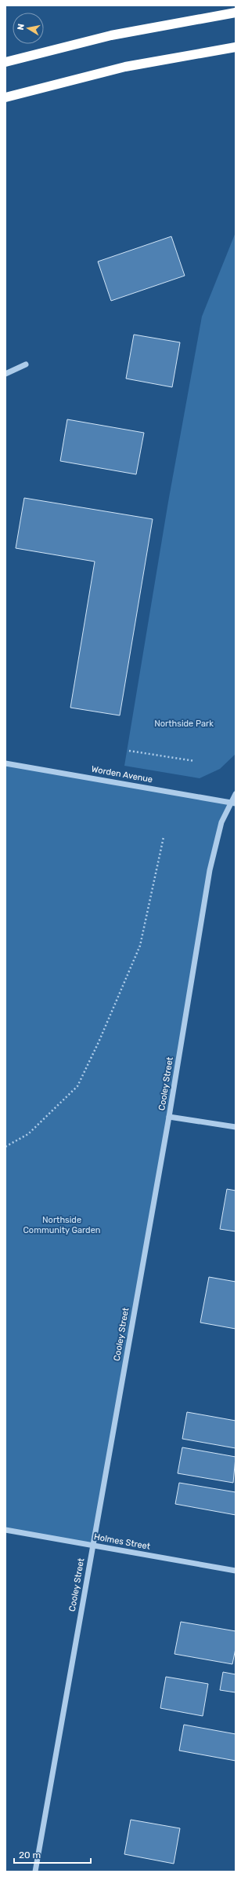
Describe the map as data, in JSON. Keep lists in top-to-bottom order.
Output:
{
  "streets": {
    "street": ["Worden Avenue", "Cooley Street", "Holmes Street"]
  },
  "crossings": [
    ["Worden Avenue", "Cooley Street"],
    ["Cooley Street", "Holmes Street"]
  ],
  "parks": ["Northside Park", "Northside Community Garden"],
  "scale_bar": "20 m",
  "north": "left"
}
